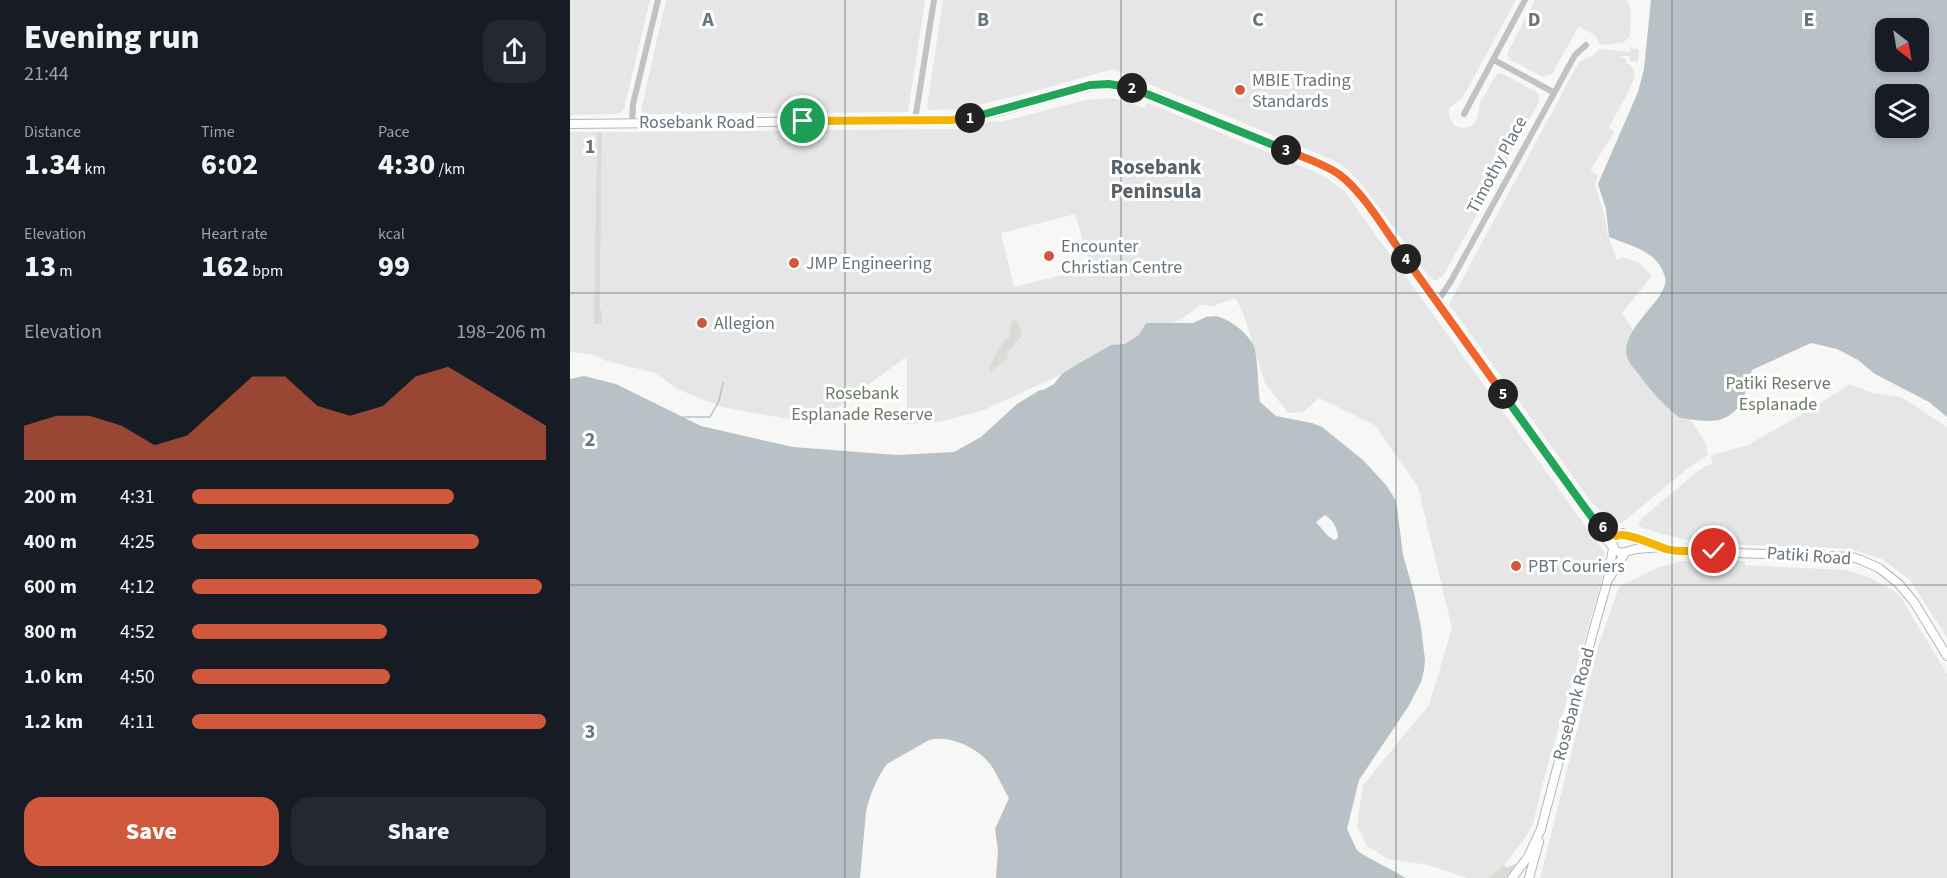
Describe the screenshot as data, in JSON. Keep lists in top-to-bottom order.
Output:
{
  "streets": {
    "main road": ["Rosebank Road", "Patiki Road"],
    "street": ["Timothy Place"]
  },
  "crossings": [
    ["Rosebank Road", "Timothy Place"],
    ["Rosebank Road", "Patiki Road"]
  ],
  "districts": ["Rosebank Peninsula"],
  "parks": ["Patiki Reserve Esplanade", "Rosebank Esplanade Reserve"],
  "places": [
    "MBIE Trading Standards",
    "Encounter Christian Centre",
    "JMP Engineering",
    "Allegion",
    "PBT Couriers"
  ],
  "north": "bottom right",
  "page": {
    "heading": ["Evening run", "21:44"],
    "pins": [
      "2",
      "1",
      "3",
      "4",
      "5",
      "6"
    ],
    "stats": [
      ["Distance", "1.34 km"],
      ["Time", "6:02"],
      ["Pace", "4:30 /km"],
      ["Elevation", "13 m"],
      ["Heart rate", "162 bpm"],
      ["kcal", "99"]
    ],
    "chart": ["Elevation", "198–206 m"],
    "list": [
      {
        "name": "200 m",
        "note": "4:31"
      },
      {
        "name": "400 m",
        "note": "4:25"
      },
      {
        "name": "600 m",
        "note": "4:12"
      },
      {
        "name": "800 m",
        "note": "4:52"
      },
      {
        "name": "1.0 km",
        "note": "4:50"
      },
      {
        "name": "1.2 km",
        "note": "4:11"
      }
    ],
    "buttons": ["Save", "Share"]
  },
  "grid": {
    "columns": [
      "A",
      "B",
      "C",
      "D",
      "E"
    ],
    "rows": ["1", "2", "3"]
  }
}
